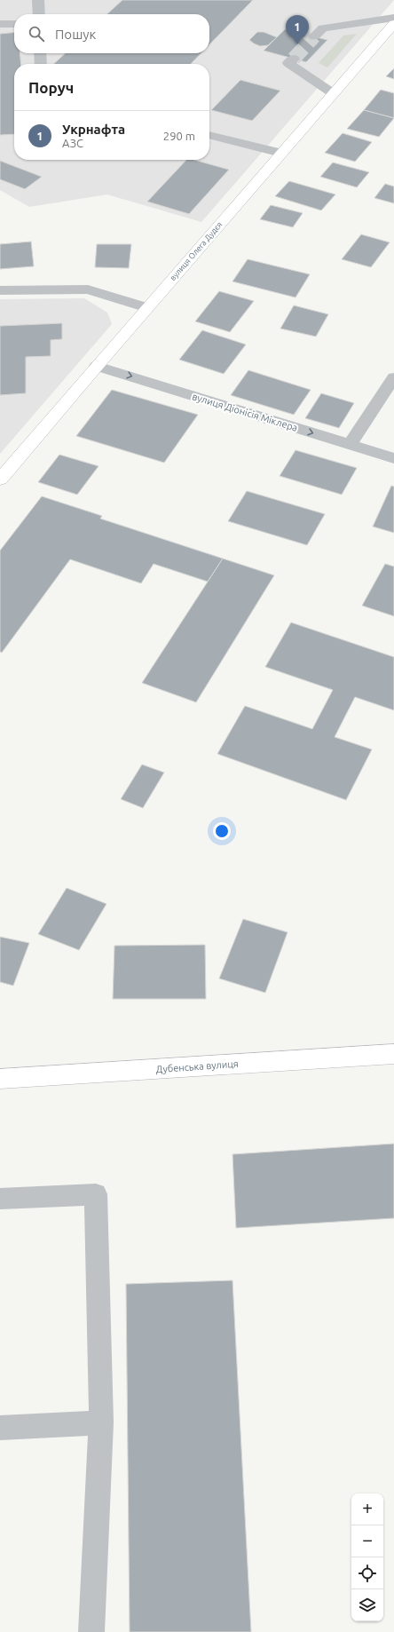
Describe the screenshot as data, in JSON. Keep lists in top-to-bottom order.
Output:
{
  "streets": {
    "main road": ["вулиця Олега Дудєя", "Дубенська вулиця"],
    "street": ["вулиця Діонісія Міклера"]
  },
  "crossings": [
    ["вулиця Олега Дудєя", "вулиця Діонісія Міклера"]
  ],
  "one_way": ["вулиця Діонісія Міклера"],
  "page": {
    "search": "Пошук",
    "pins": "1",
    "heading": "Поруч",
    "list": [
      {
        "mark": "1",
        "name": "Укрнафта",
        "note": "АЗС",
        "value": "290 m"
      }
    ],
    "map_buttons": ["+", "−"]
  }
}
